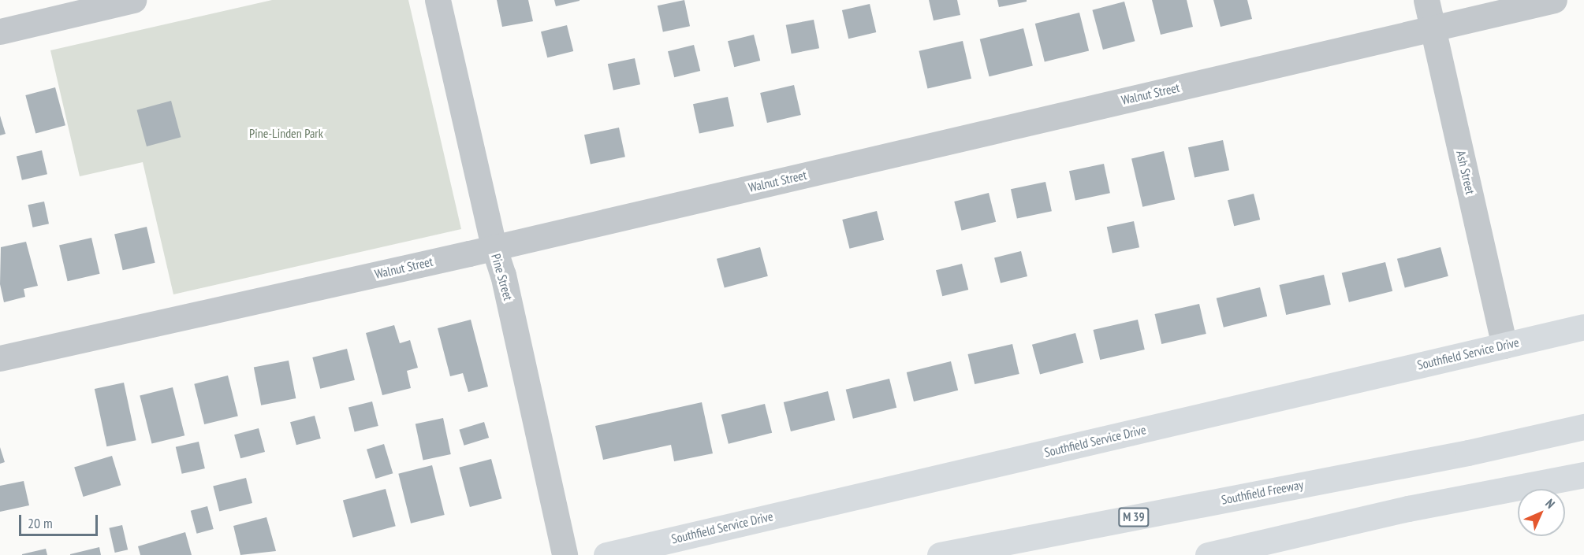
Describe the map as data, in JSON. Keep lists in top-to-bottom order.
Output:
{
  "streets": {
    "main road": ["Southfield Service Drive", "Southfield Freeway", "M 39"],
    "street": ["Walnut Street", "Ash Street", "Pine Street"]
  },
  "crossings": [
    ["Walnut Street", "Ash Street"],
    ["Walnut Street", "Pine Street"],
    ["Ash Street", "Southfield Service Drive"]
  ],
  "parks": ["Pine-Linden Park"],
  "scale_bar": "20 m",
  "north": "top right"
}
